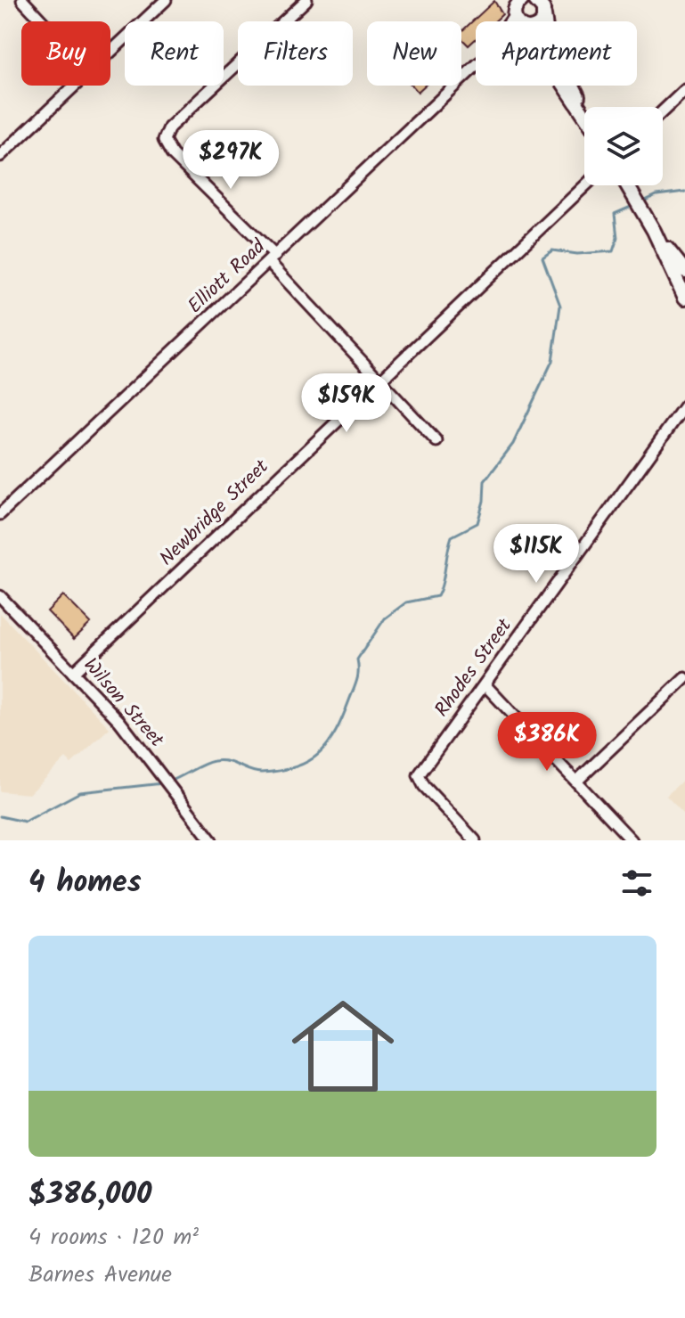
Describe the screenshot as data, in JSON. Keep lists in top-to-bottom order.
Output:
{
  "streets": {
    "street": [
      "Elliott Road",
      "Newbridge Street",
      "Rhodes Street",
      "Wilson Street"
    ]
  },
  "crossings": [
    ["Newbridge Street", "Wilson Street"]
  ],
  "page": {
    "chip": [
      "Buy",
      "Rent",
      "Filters",
      "New",
      "Apartment"
    ],
    "price": [
      "$297K",
      "$159K",
      "$115K",
      "$386K"
    ],
    "heading": "4 homes",
    "list": [
      {
        "name": "$386,000",
        "note": "4 rooms · 120 m² · Barnes Avenue"
      }
    ]
  }
}
